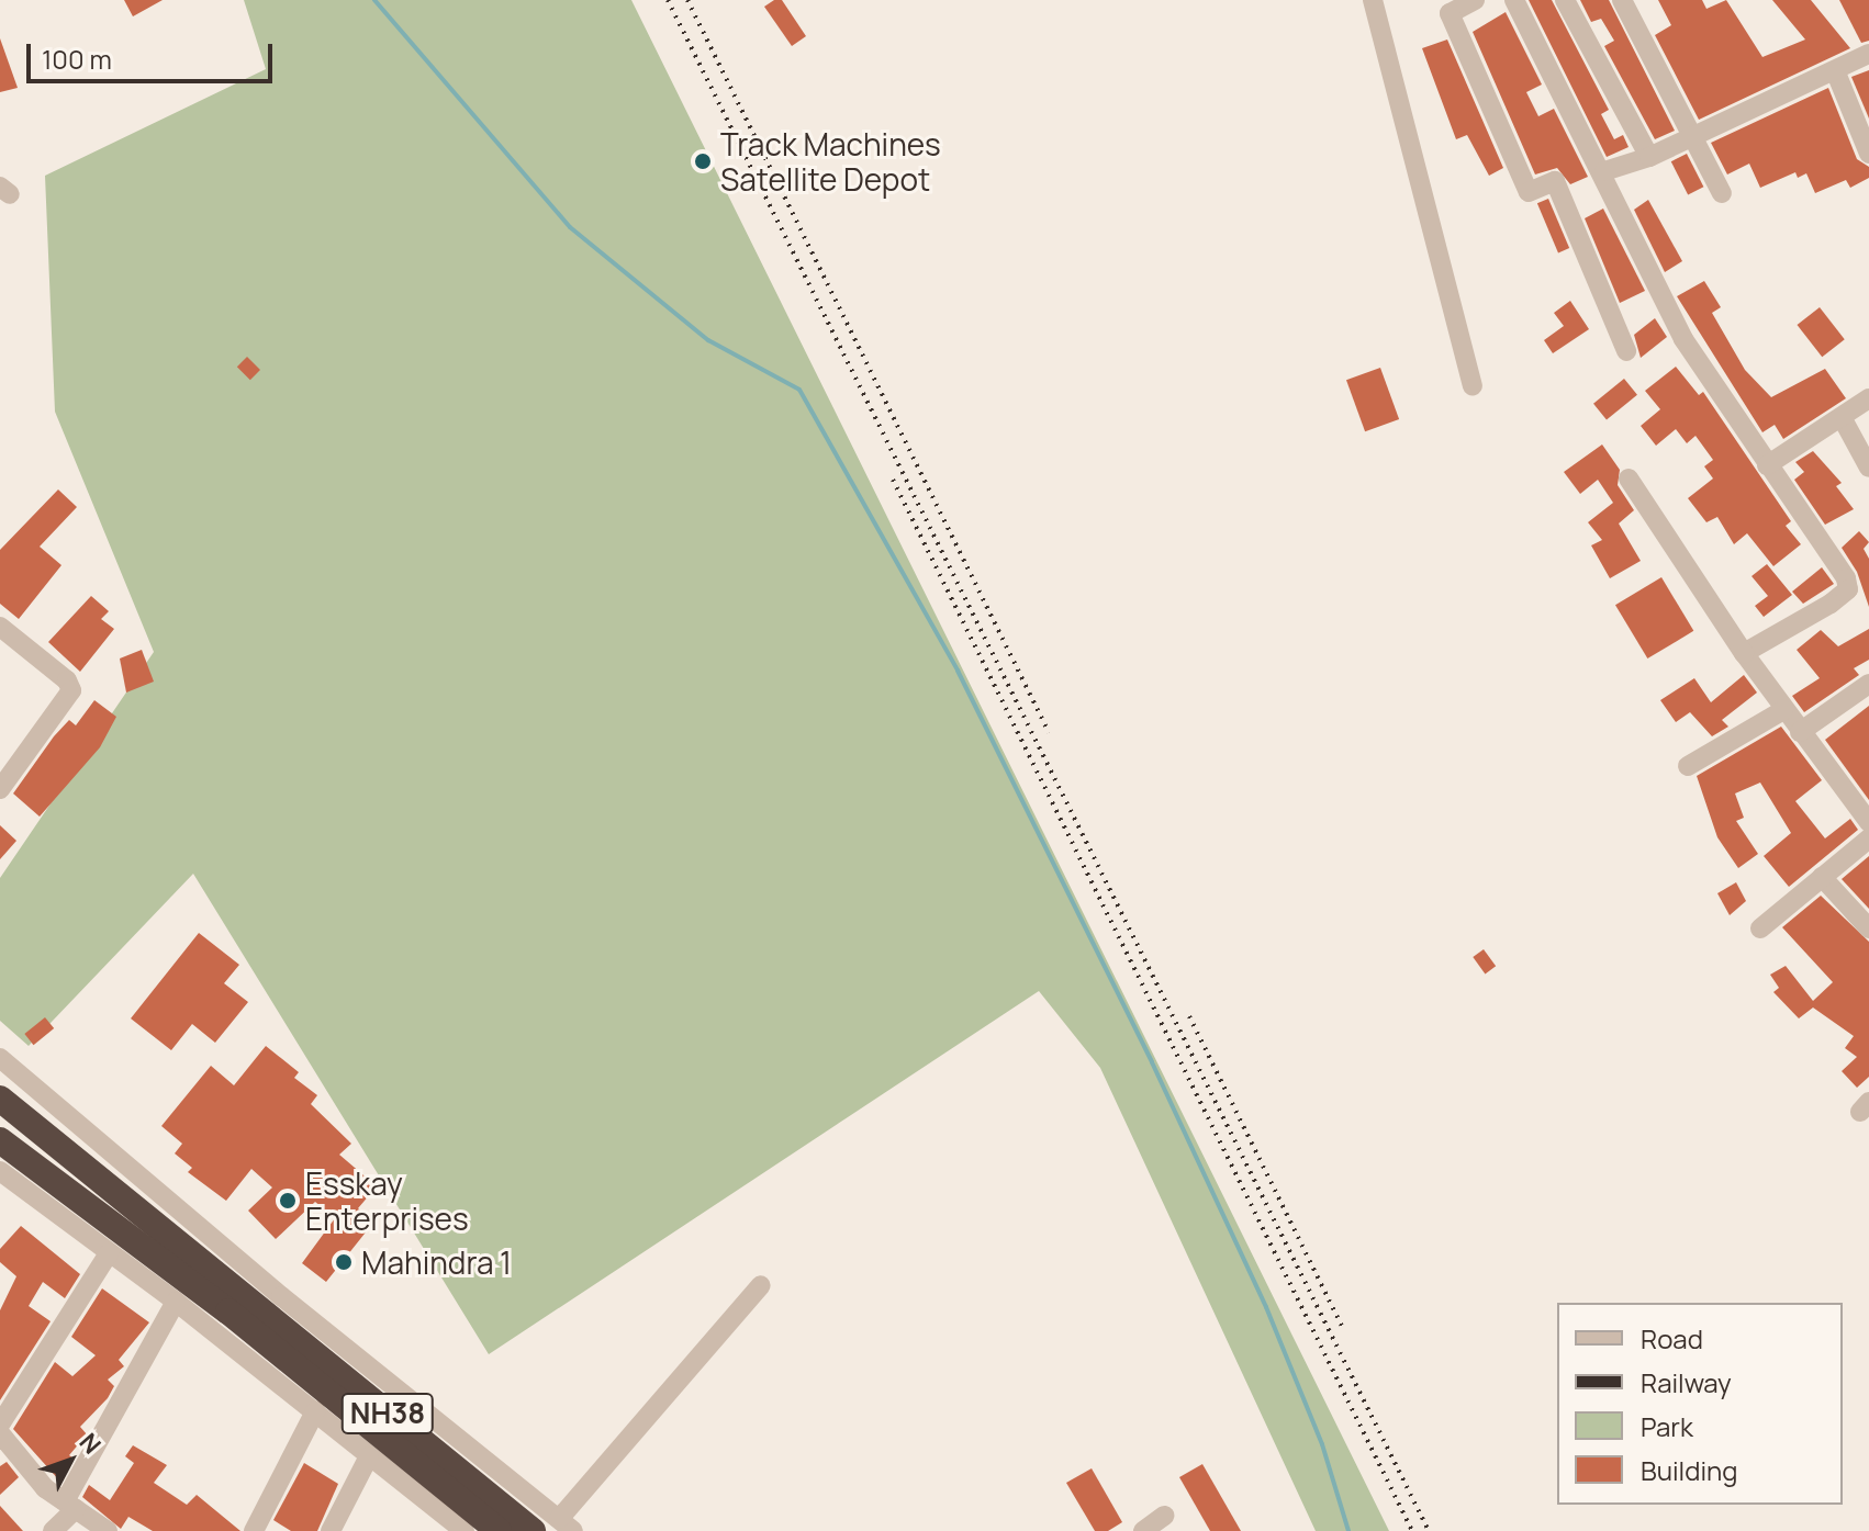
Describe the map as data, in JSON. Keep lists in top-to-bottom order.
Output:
{
  "streets": {
    "highway": ["NH38"]
  },
  "places": ["Track Machines Satellite Depot", "Esskay Enterprises", "Mahindra 1"],
  "legend": [
    "Road",
    "Railway",
    "Park",
    "Building"
  ],
  "scale_bar": "100 m",
  "north": "top right"
}
